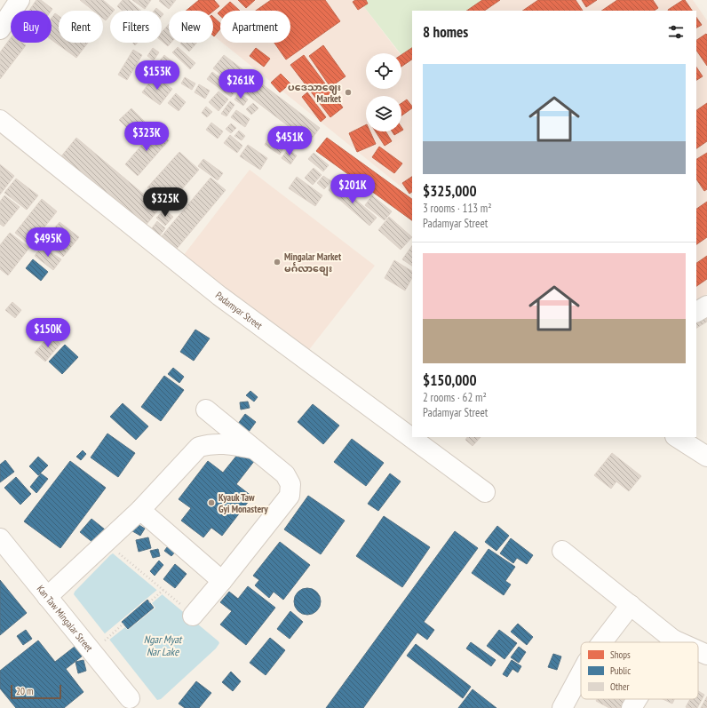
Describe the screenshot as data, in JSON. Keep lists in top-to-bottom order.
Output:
{
  "streets": {
    "street": ["Padamyar Street", "Kan Taw Mingalar Street"]
  },
  "water": ["Ngar Myat Nar Lake"],
  "places": ["ပဒေသာဈေး Market", "Mingalar Market မင်္ဂလာစျေး", "Kyauk Taw Gyi Monastery"],
  "legend": ["Shops", "Public", "Other"],
  "scale_bar": "20 m",
  "page": {
    "chip": [
      "Buy",
      "Rent",
      "Filters",
      "New",
      "Apartment"
    ],
    "heading": "8 homes",
    "list": [
      {
        "name": "$325,000",
        "note": "3 rooms · 113 m² · Padamyar Street"
      },
      {
        "name": "$150,000",
        "note": "2 rooms · 62 m² · Padamyar Street"
      }
    ],
    "price": [
      "$153K",
      "$261K",
      "$323K",
      "$451K",
      "$201K",
      "$325K",
      "$495K",
      "$150K"
    ],
    "scale": "20 m"
  }
}
